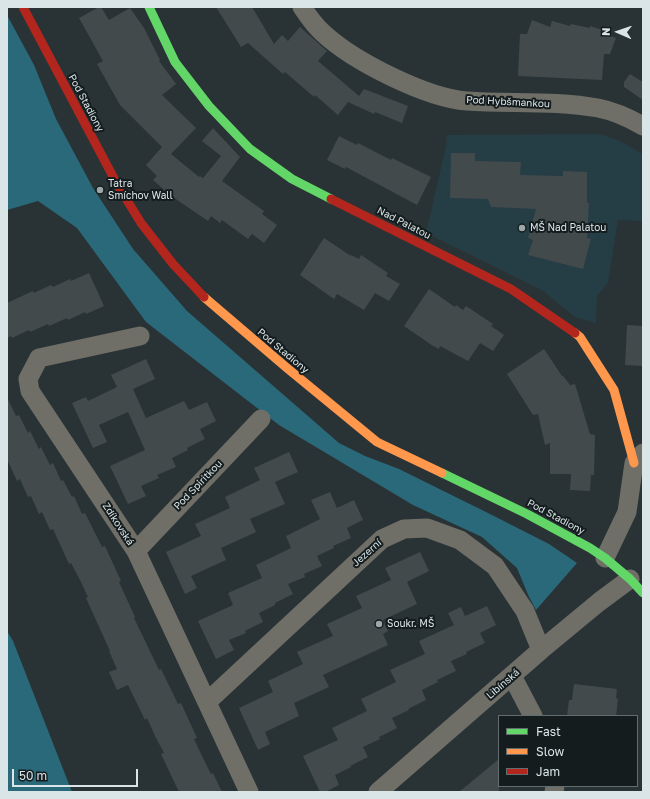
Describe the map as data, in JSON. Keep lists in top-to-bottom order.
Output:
{
  "streets": {
    "main road": ["Pod Stadiony", "Nad Palatou"],
    "street": [
      "Pod Hybšmankou",
      "Pod Spiritkou",
      "Zdíkovská",
      "Jezerní",
      "Libínská"
    ]
  },
  "crossings": [
    ["Pod Stadiony", "Libínská"],
    ["Pod Spiritkou", "Zdíkovská"],
    ["Zdíkovská", "Jezerní"],
    ["Jezerní", "Libínská"]
  ],
  "places": ["Tatra Smíchov Wall", "MŠ Nad Palatou", "Soukr. MŠ"],
  "legend": ["Fast", "Slow", "Jam"],
  "scale_bar": "50 m",
  "north": "left"
}
